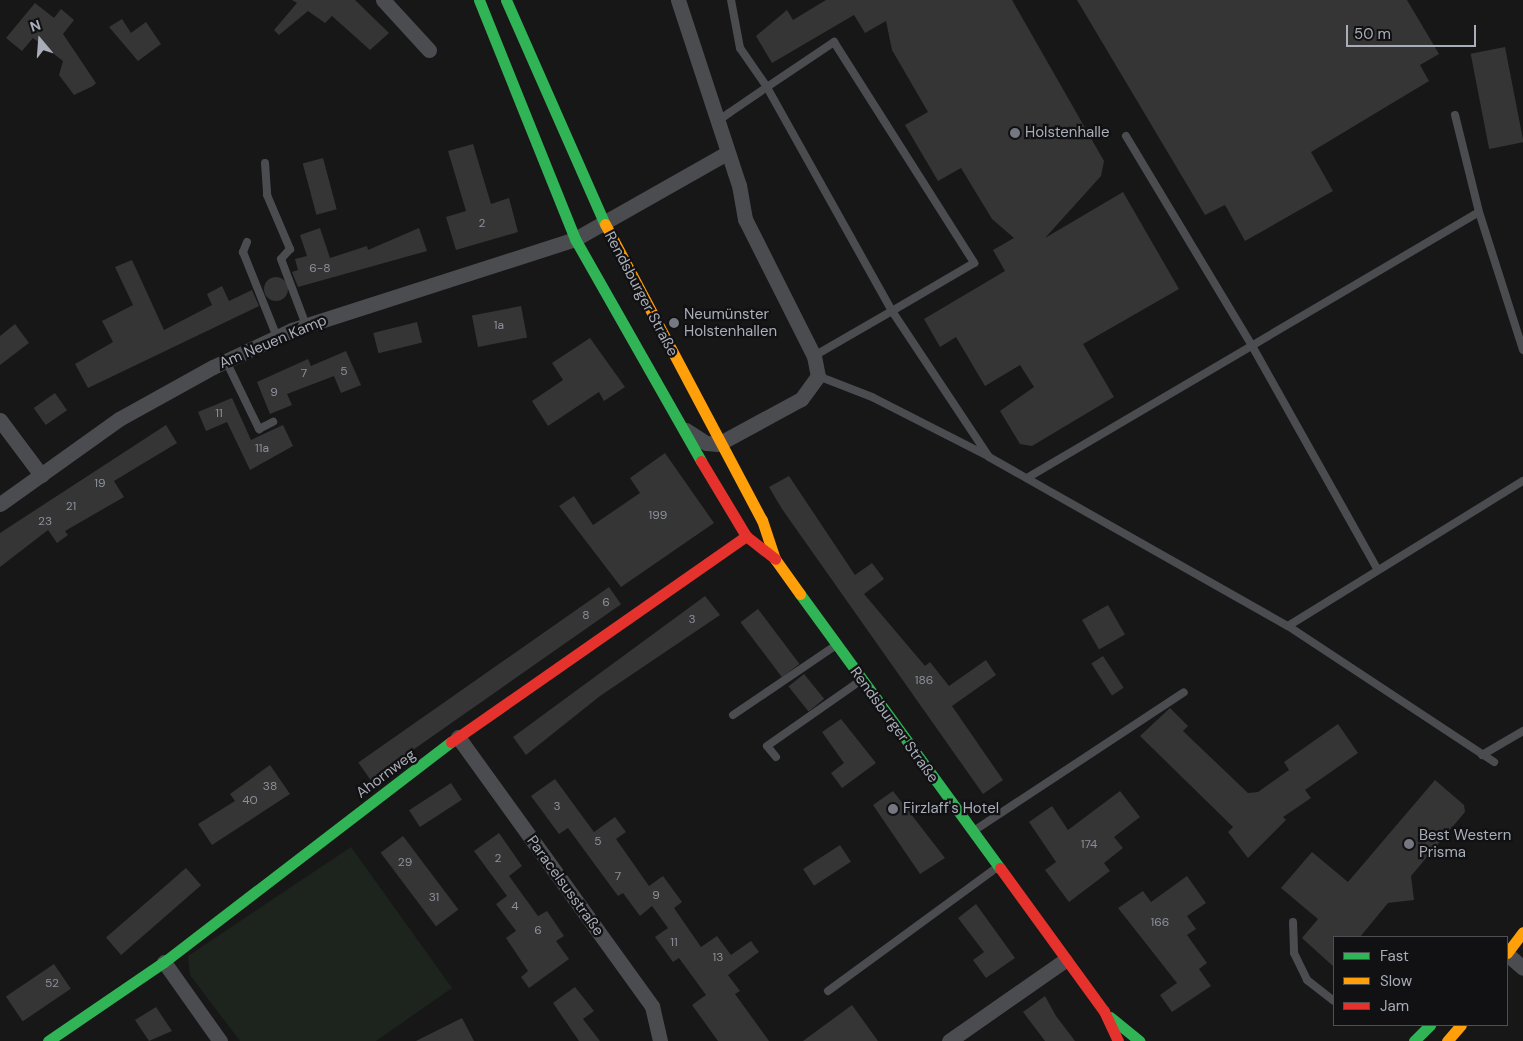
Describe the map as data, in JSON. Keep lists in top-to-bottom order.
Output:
{
  "streets": {
    "main road": ["Rendsburger Straße", "Ahornweg"],
    "street": ["Am Neuen Kamp", "Paracelsusstraße"]
  },
  "crossings": [
    ["Rendsburger Straße", "Am Neuen Kamp"],
    ["Rendsburger Straße", "Ahornweg"],
    ["Ahornweg", "Paracelsusstraße"]
  ],
  "places": [
    "Holstenhalle",
    "Neumünster Holstenhallen",
    "Firzlaff's Hotel",
    "Best Western Prisma"
  ],
  "house_numbers": [
    "2",
    "6-8",
    "1a",
    "5",
    "7",
    "9",
    "11",
    "11a",
    "19",
    "21",
    "199",
    "23",
    "6",
    "8",
    "3",
    "186",
    "38",
    "40",
    "3",
    "5",
    "174",
    "2",
    "29",
    "7",
    "9",
    "31",
    "4",
    "166",
    "6",
    "11",
    "13",
    "52"
  ],
  "legend": ["Fast", "Slow", "Jam"],
  "scale_bar": "50 m",
  "north": "top"
}
